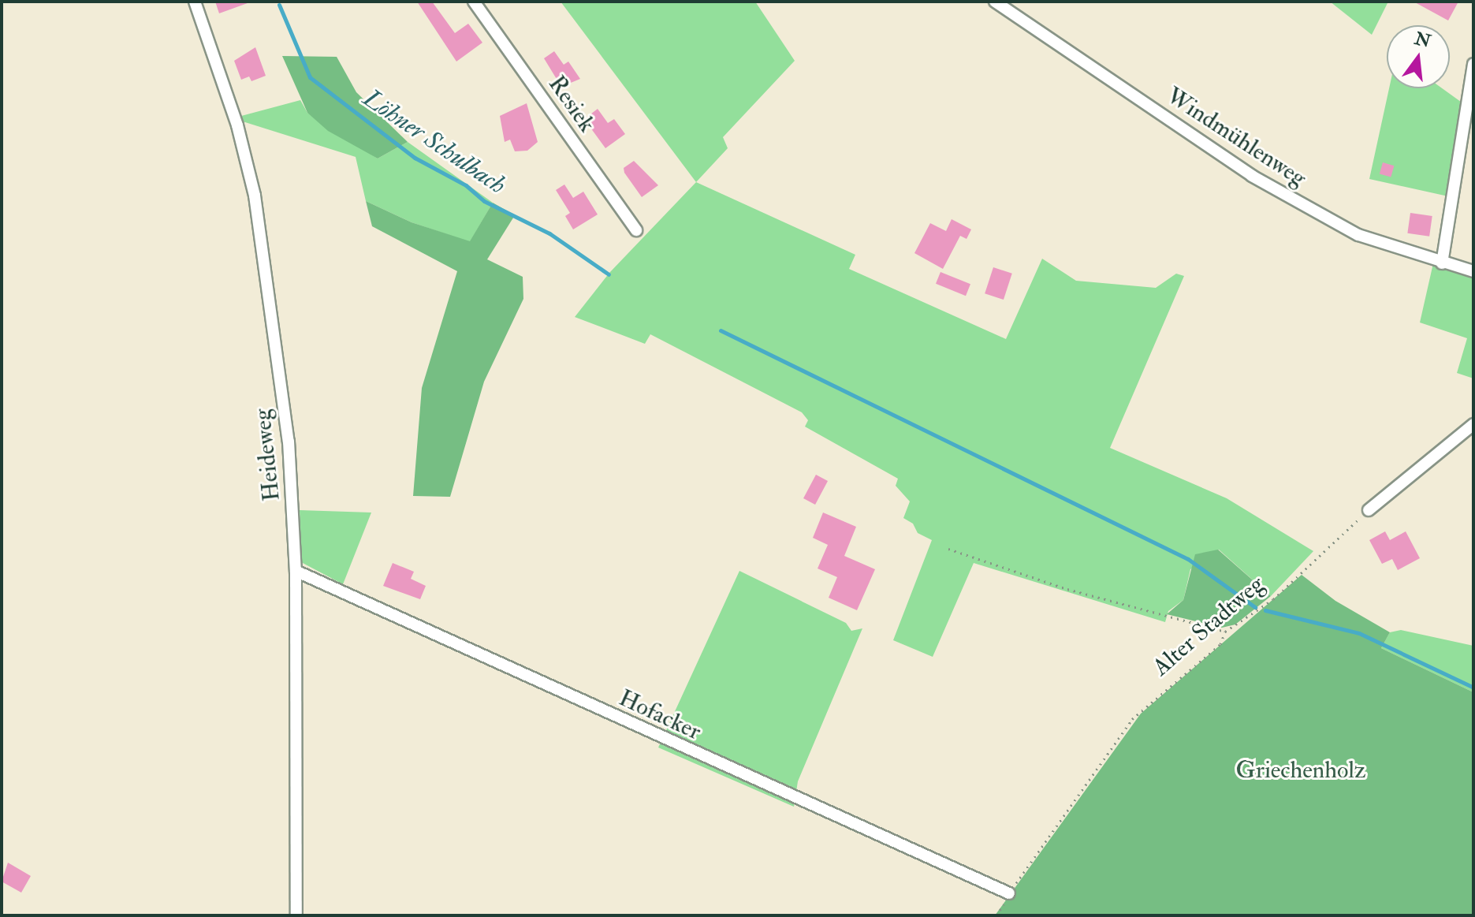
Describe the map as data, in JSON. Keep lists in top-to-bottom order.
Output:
{
  "streets": {
    "street": [
      "Resiek",
      "Windmühlenweg",
      "Heideweg",
      "Hofacker"
    ],
    "path": ["Alter Stadtweg"]
  },
  "crossings": [
    ["Heideweg", "Hofacker"],
    ["Alter Stadtweg", "Hofacker"]
  ],
  "water": ["Löhner Schulbach"],
  "parks": ["Griechenholz"],
  "north": "top"
}
